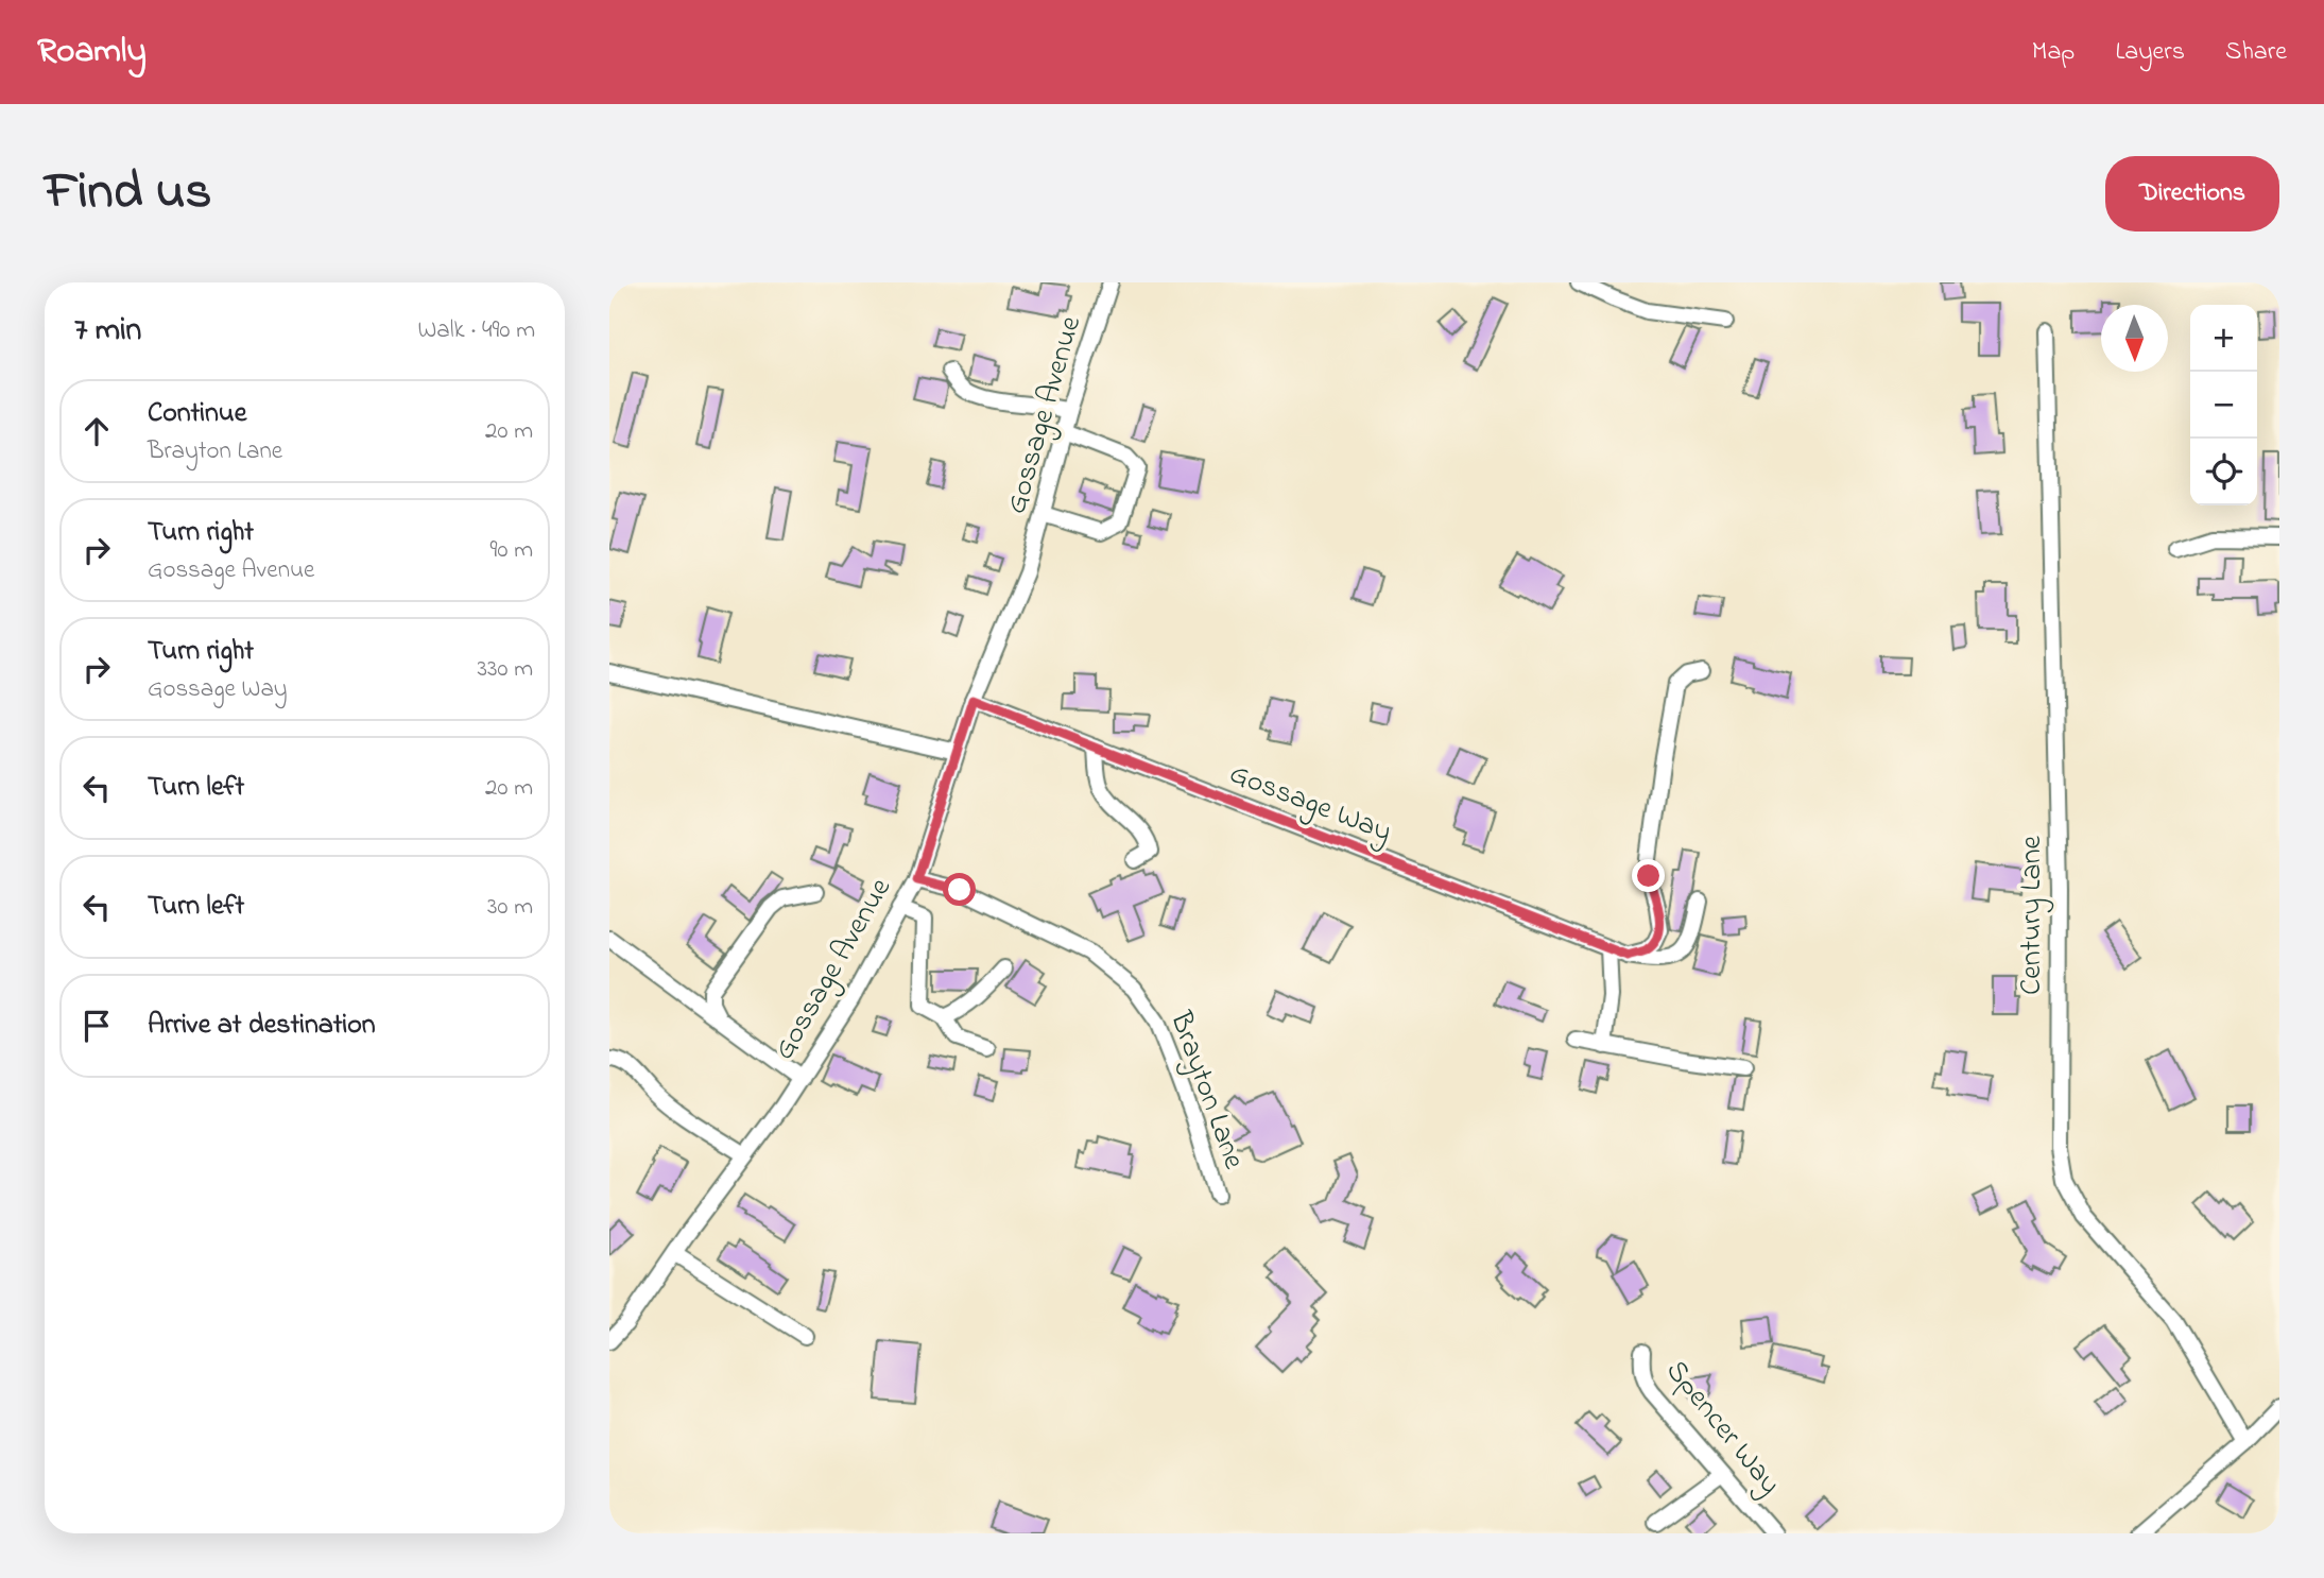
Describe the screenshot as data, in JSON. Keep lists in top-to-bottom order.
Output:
{
  "streets": {
    "street": [
      "Gossage Avenue",
      "Gossage Way",
      "Century Lane",
      "Brayton Lane",
      "Spencer Way"
    ]
  },
  "crossings": [
    ["Gossage Avenue", "Gossage Way"],
    ["Gossage Avenue", "Brayton Lane"]
  ],
  "north": "bottom",
  "page": {
    "header": "Roamly",
    "nav": ["Map", "Layers", "Share"],
    "title": "Find us",
    "buttons": "Directions",
    "heading": ["7 min", "Walk · 490 m"],
    "map_buttons": ["+", "−"],
    "list": [
      ["Continue", "Brayton Lane", "20 m"],
      ["Turn right", "Gossage Avenue", "90 m"],
      ["Turn right", "Gossage Way", "330 m"],
      ["Turn left", "20 m"],
      ["Turn left", "30 m"],
      "Arrive at destination"
    ]
  }
}
